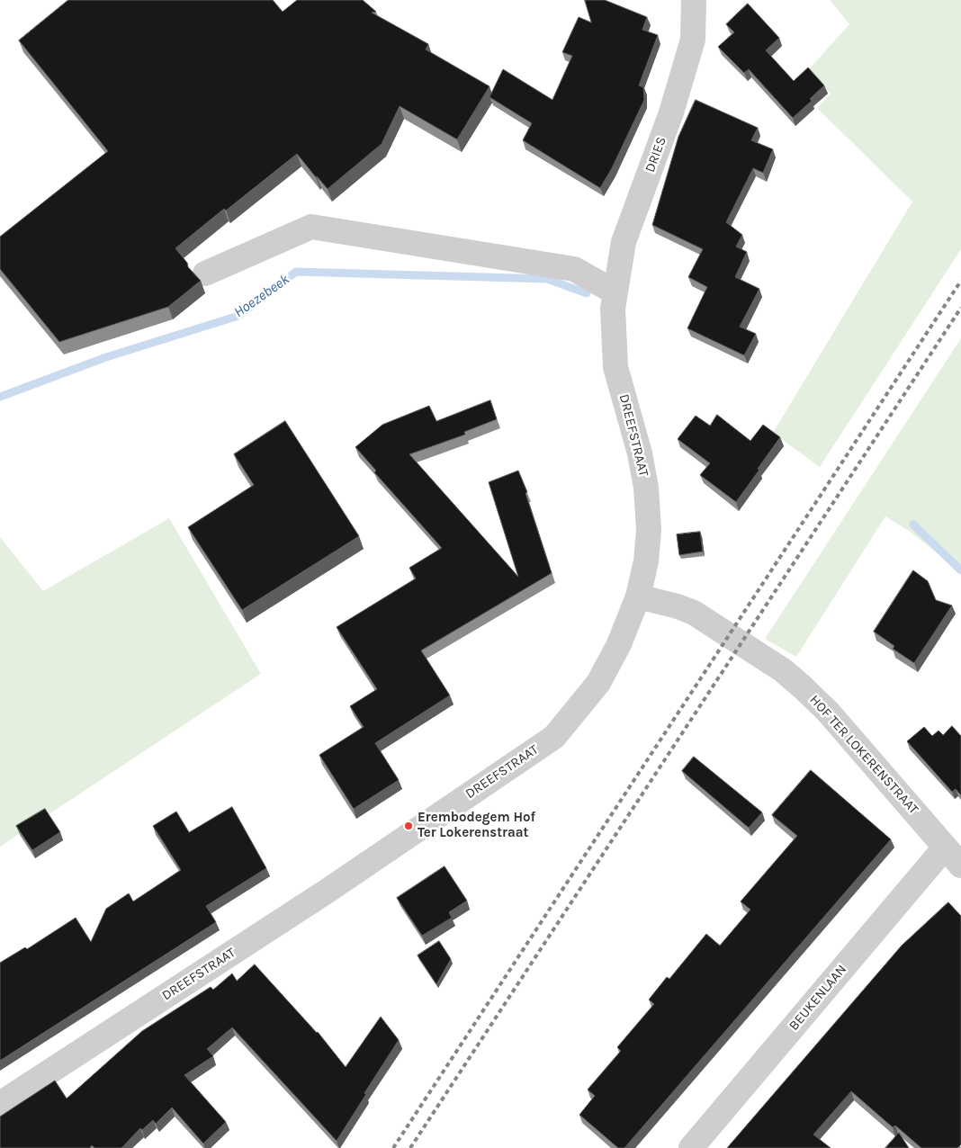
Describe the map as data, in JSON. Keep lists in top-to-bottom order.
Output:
{
  "streets": {
    "street": [
      "DRIES",
      "DREEFSTRAAT",
      "HOF TER LOKERENSTRAAT",
      "BEUKENLAAN"
    ]
  },
  "crossings": [
    ["DRIES", "DREEFSTRAAT"],
    ["DREEFSTRAAT", "HOF TER LOKERENSTRAAT"],
    ["HOF TER LOKERENSTRAAT", "BEUKENLAAN"]
  ],
  "water": ["Hoezebeek"],
  "places": ["Erembodegem Hof Ter Lokerenstraat"]
}
